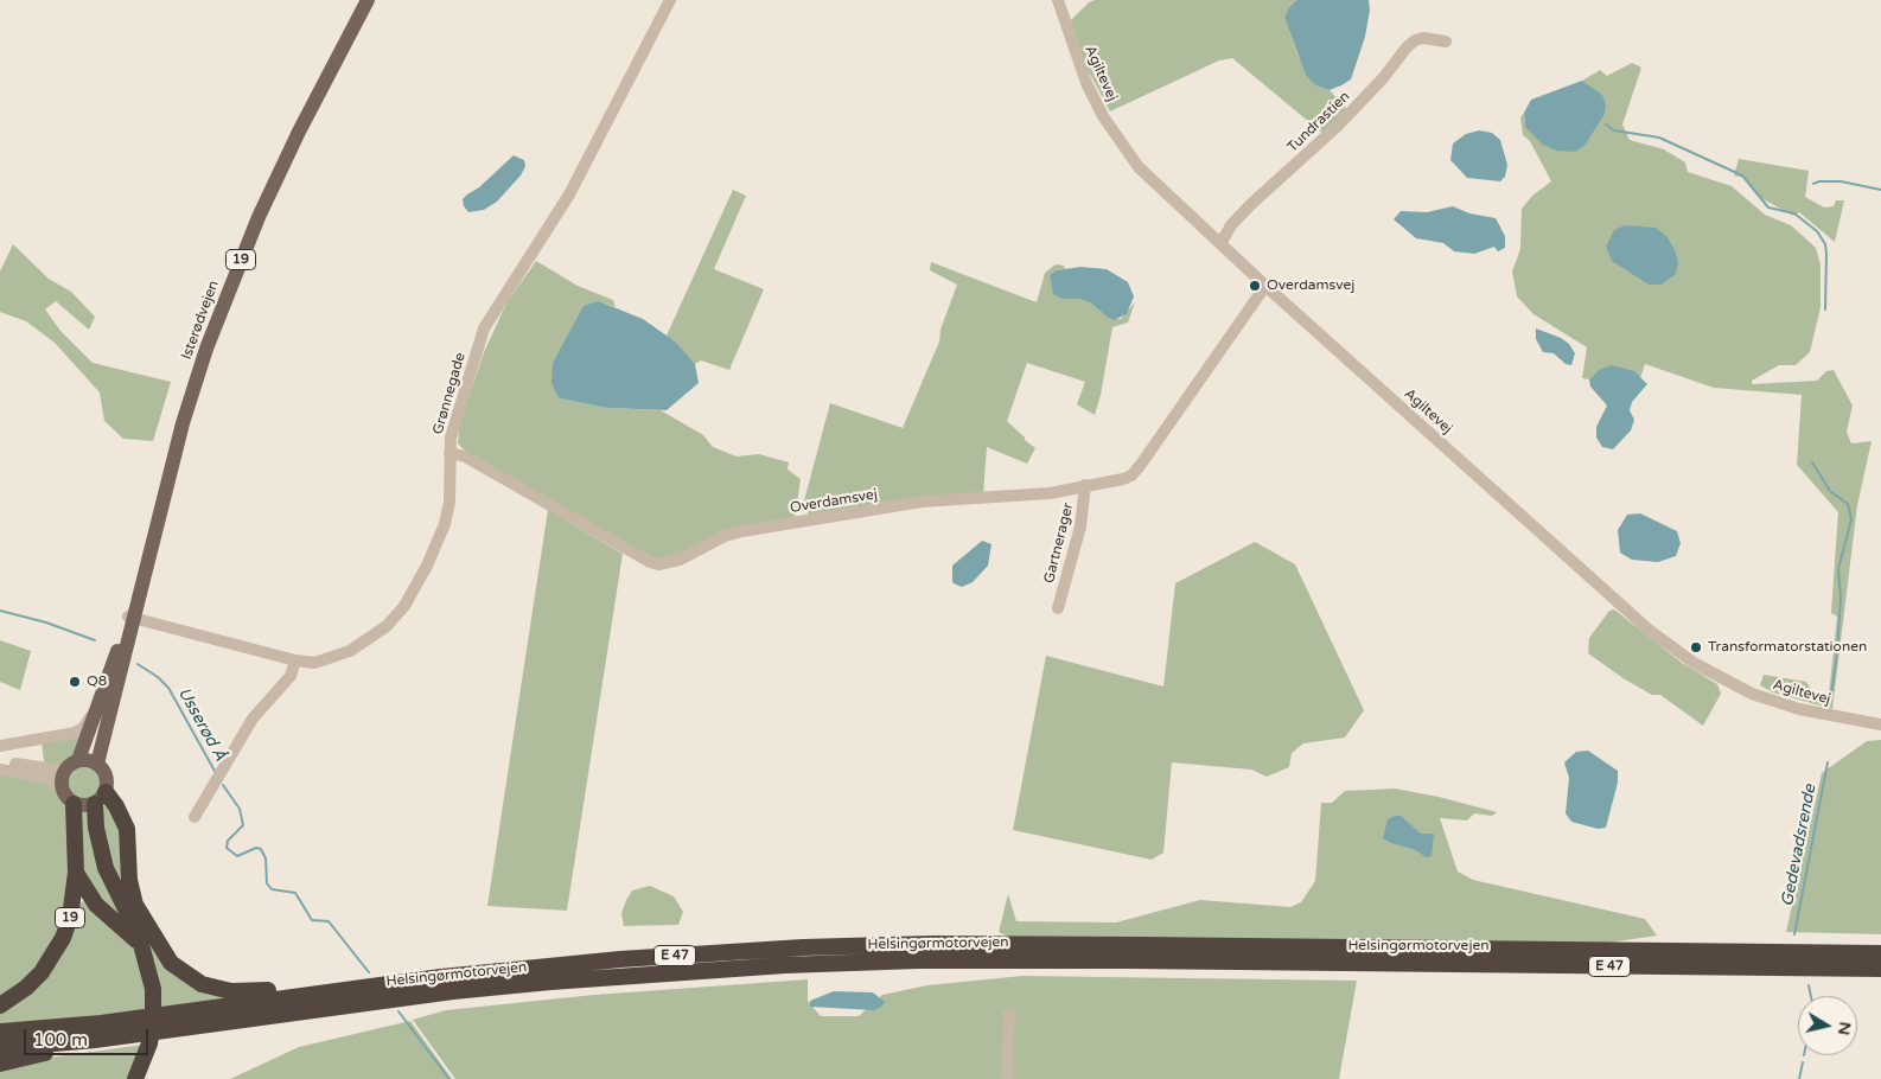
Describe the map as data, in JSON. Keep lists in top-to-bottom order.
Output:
{
  "streets": {
    "highway": ["19", "Helsingørmotorvejen", "E 47"],
    "main road": ["Isterødvejen"],
    "street": [
      "Agiltevej",
      "Tundrastien",
      "Grønnegade",
      "Overdamsvej",
      "Gartnerager"
    ]
  },
  "crossings": [
    ["Agiltevej", "Tundrastien"],
    ["Agiltevej", "Overdamsvej"],
    ["19", "Isterødvejen"],
    ["Isterødvejen", "Grønnegade"],
    ["Grønnegade", "Overdamsvej"],
    ["Overdamsvej", "Gartnerager"]
  ],
  "water": ["Usserød Å", "Gedevadsrende"],
  "places": ["Overdamsvej", "Transformatorstationen", "Q8"],
  "scale_bar": "100 m",
  "north": "right"
}
